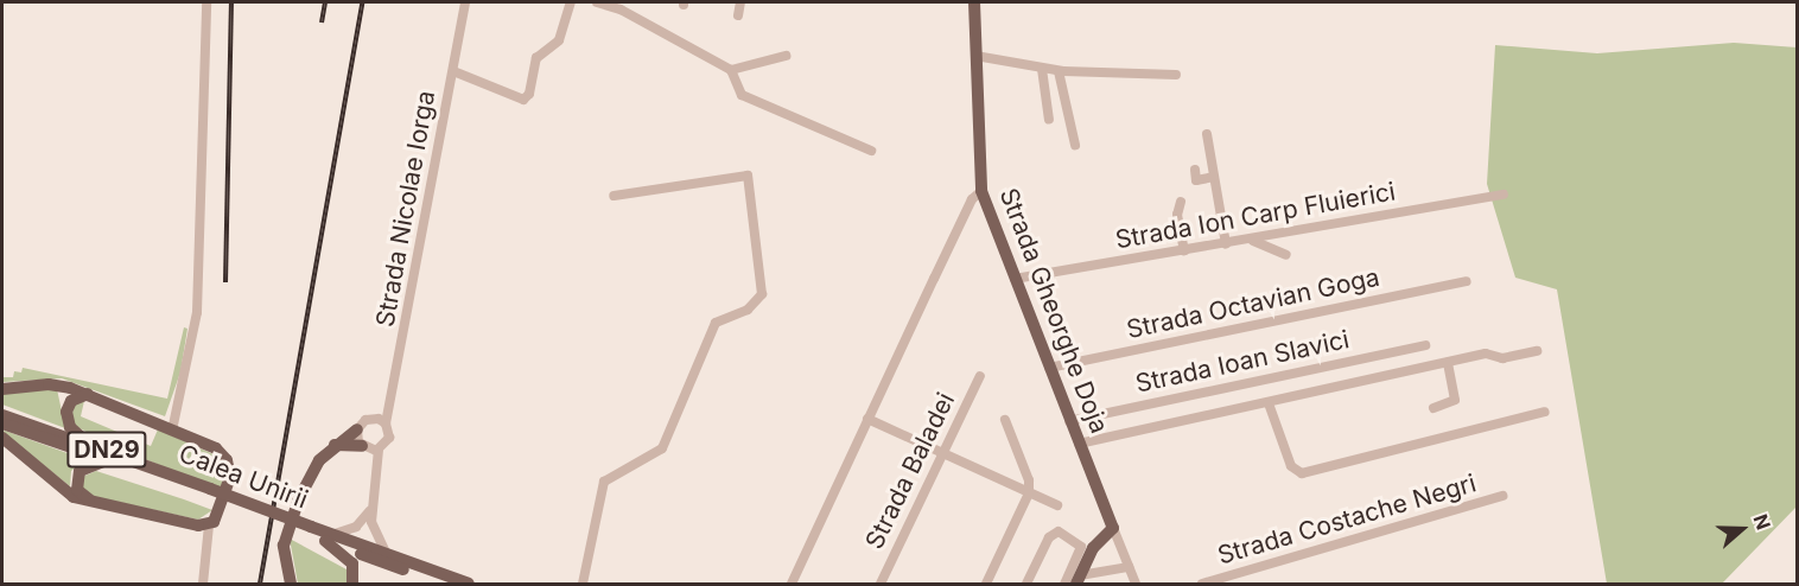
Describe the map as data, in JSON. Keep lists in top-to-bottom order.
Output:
{
  "streets": {
    "main road": ["Strada Gheorghe Doja", "DN29", "Calea Unirii"],
    "street": [
      "Strada Nicolae Iorga",
      "Strada Ion Carp Fluierici",
      "Strada Octavian Goga",
      "Strada Ioan Slavici",
      "Strada Baladei",
      "Strada Costache Negri"
    ]
  },
  "crossings": [
    ["Strada Ion Carp Fluierici", "Strada Gheorghe Doja"],
    ["Strada Octavian Goga", "Strada Gheorghe Doja"],
    ["Strada Gheorghe Doja", "Strada Ioan Slavici"]
  ],
  "north": "right"
}
